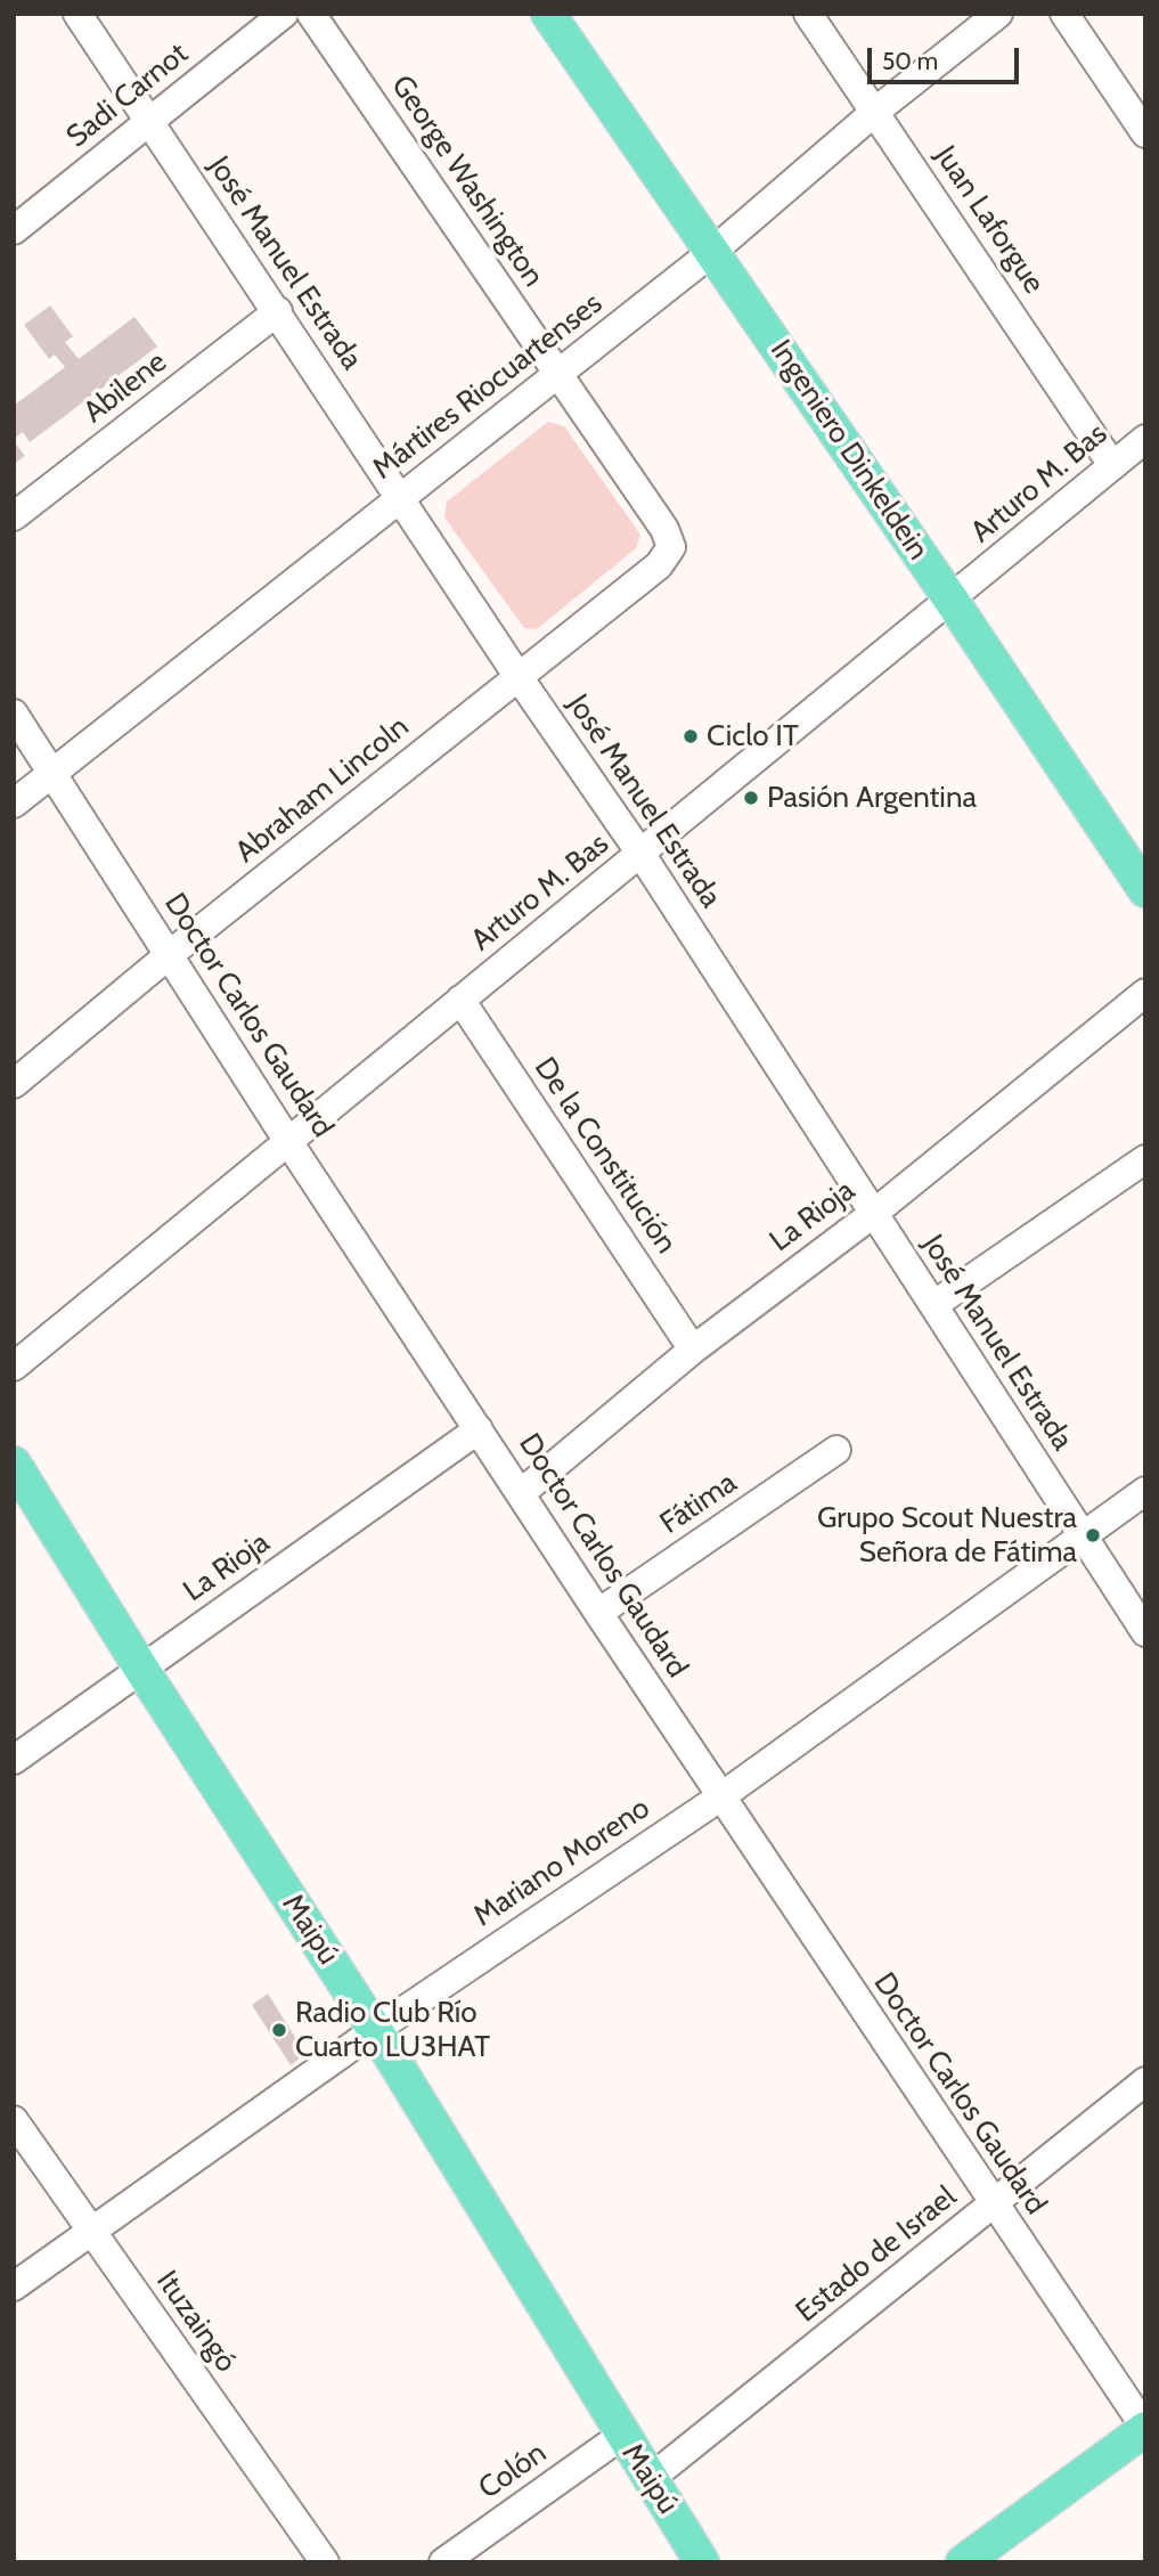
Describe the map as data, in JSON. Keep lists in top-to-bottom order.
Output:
{
  "streets": {
    "main road": ["Ingeniero Dinkeldein", "Maipú"],
    "street": [
      "Sadi Carnot",
      "George Washington",
      "Juan Laforgue",
      "José Manuel Estrada",
      "Mártires Riocuartenses",
      "Abilene",
      "Arturo M. Bas",
      "Abraham Lincoln",
      "Doctor Carlos Gaudard",
      "De la Constitución",
      "La Rioja",
      "Fátima",
      "Mariano Moreno",
      "Estado de Israel",
      "Ituzaingó",
      "Colón"
    ]
  },
  "crossings": [
    ["Sadi Carnot", "José Manuel Estrada"],
    ["George Washington", "Mártires Riocuartenses"],
    ["George Washington", "Abraham Lincoln"],
    ["Juan Laforgue", "Mártires Riocuartenses"],
    ["Juan Laforgue", "Arturo M. Bas"],
    ["José Manuel Estrada", "Mártires Riocuartenses"],
    ["José Manuel Estrada", "Abilene"],
    ["José Manuel Estrada", "Arturo M. Bas"],
    ["José Manuel Estrada", "Abraham Lincoln"],
    ["José Manuel Estrada", "La Rioja"],
    ["José Manuel Estrada", "Mariano Moreno"],
    ["Mártires Riocuartenses", "Ingeniero Dinkeldein"],
    ["Mártires Riocuartenses", "Doctor Carlos Gaudard"],
    ["Ingeniero Dinkeldein", "Arturo M. Bas"],
    ["Arturo M. Bas", "Doctor Carlos Gaudard"],
    ["Arturo M. Bas", "De la Constitución"],
    ["Abraham Lincoln", "Doctor Carlos Gaudard"],
    ["Doctor Carlos Gaudard", "La Rioja"],
    ["Doctor Carlos Gaudard", "Fátima"],
    ["Doctor Carlos Gaudard", "Mariano Moreno"],
    ["Doctor Carlos Gaudard", "Estado de Israel"],
    ["De la Constitución", "La Rioja"],
    ["La Rioja", "Maipú"],
    ["Mariano Moreno", "Maipú"],
    ["Mariano Moreno", "Ituzaingó"],
    ["Maipú", "Estado de Israel"],
    ["Maipú", "Colón"]
  ],
  "places": [
    "Ciclo IT",
    "Pasión Argentina",
    "Grupo Scout Nuestra Señora de Fátima",
    "Radio Club Río Cuarto LU3HAT"
  ],
  "scale_bar": "50 m"
}
